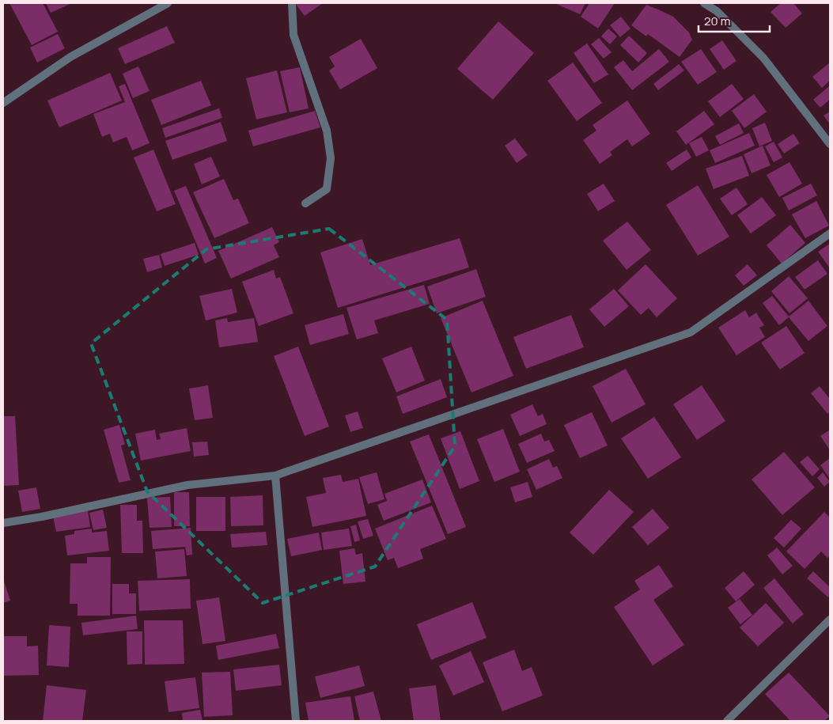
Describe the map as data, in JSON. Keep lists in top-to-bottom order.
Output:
{
  "scale_bar": "20 m"
}
